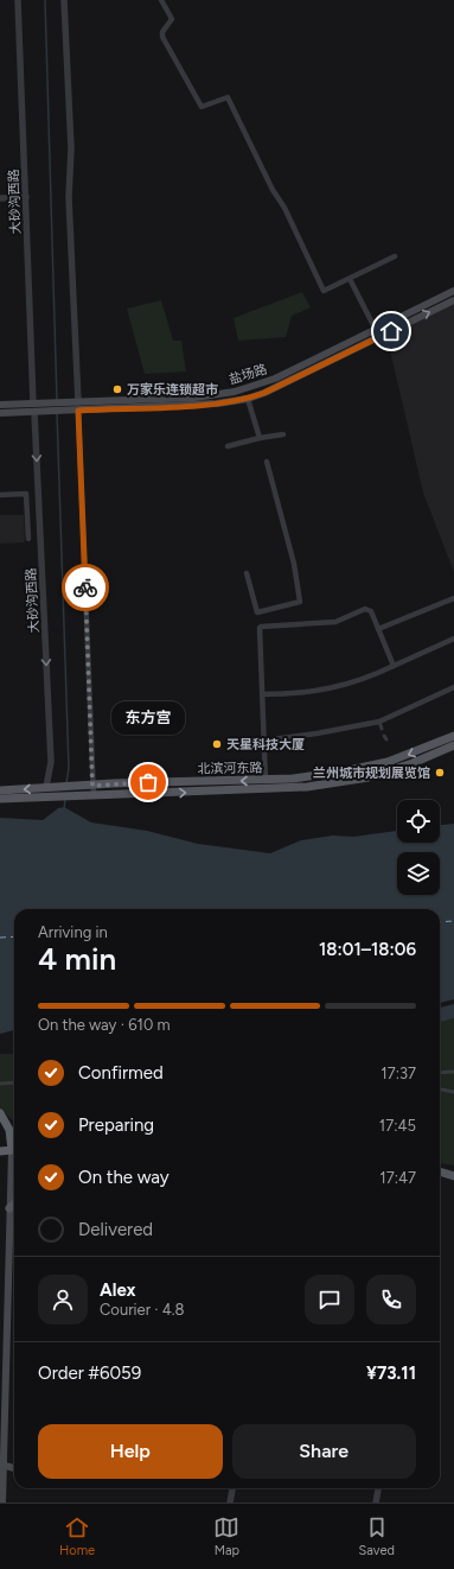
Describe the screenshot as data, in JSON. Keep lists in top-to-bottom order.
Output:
{
  "streets": {
    "main road": ["盐场路", "北滨河东路"],
    "street": ["大砂沟西路"]
  },
  "crossings": [
    ["大砂沟西路", "盐场路"],
    ["大砂沟西路", "北滨河东路"]
  ],
  "places": [
    "万家乐连锁超市",
    "天星科技大厦",
    "兰州城市规划展览馆",
    "东方宫"
  ],
  "page": {
    "bubble": "东方宫",
    "heading": ["4 min", "Arriving in", "18:01–18:06"],
    "panel": [
      "Alex",
      "Courier · 4.8",
      "Order #6059",
      "¥73.11"
    ],
    "bar": "On the way · 610 m",
    "list": [
      ["Confirmed", "17:37"],
      ["Preparing", "17:45"],
      ["On the way", "17:47"],
      "Delivered"
    ],
    "buttons": ["Help", "Share"],
    "tabs": ["Home", "Map", "Saved"]
  }
}
